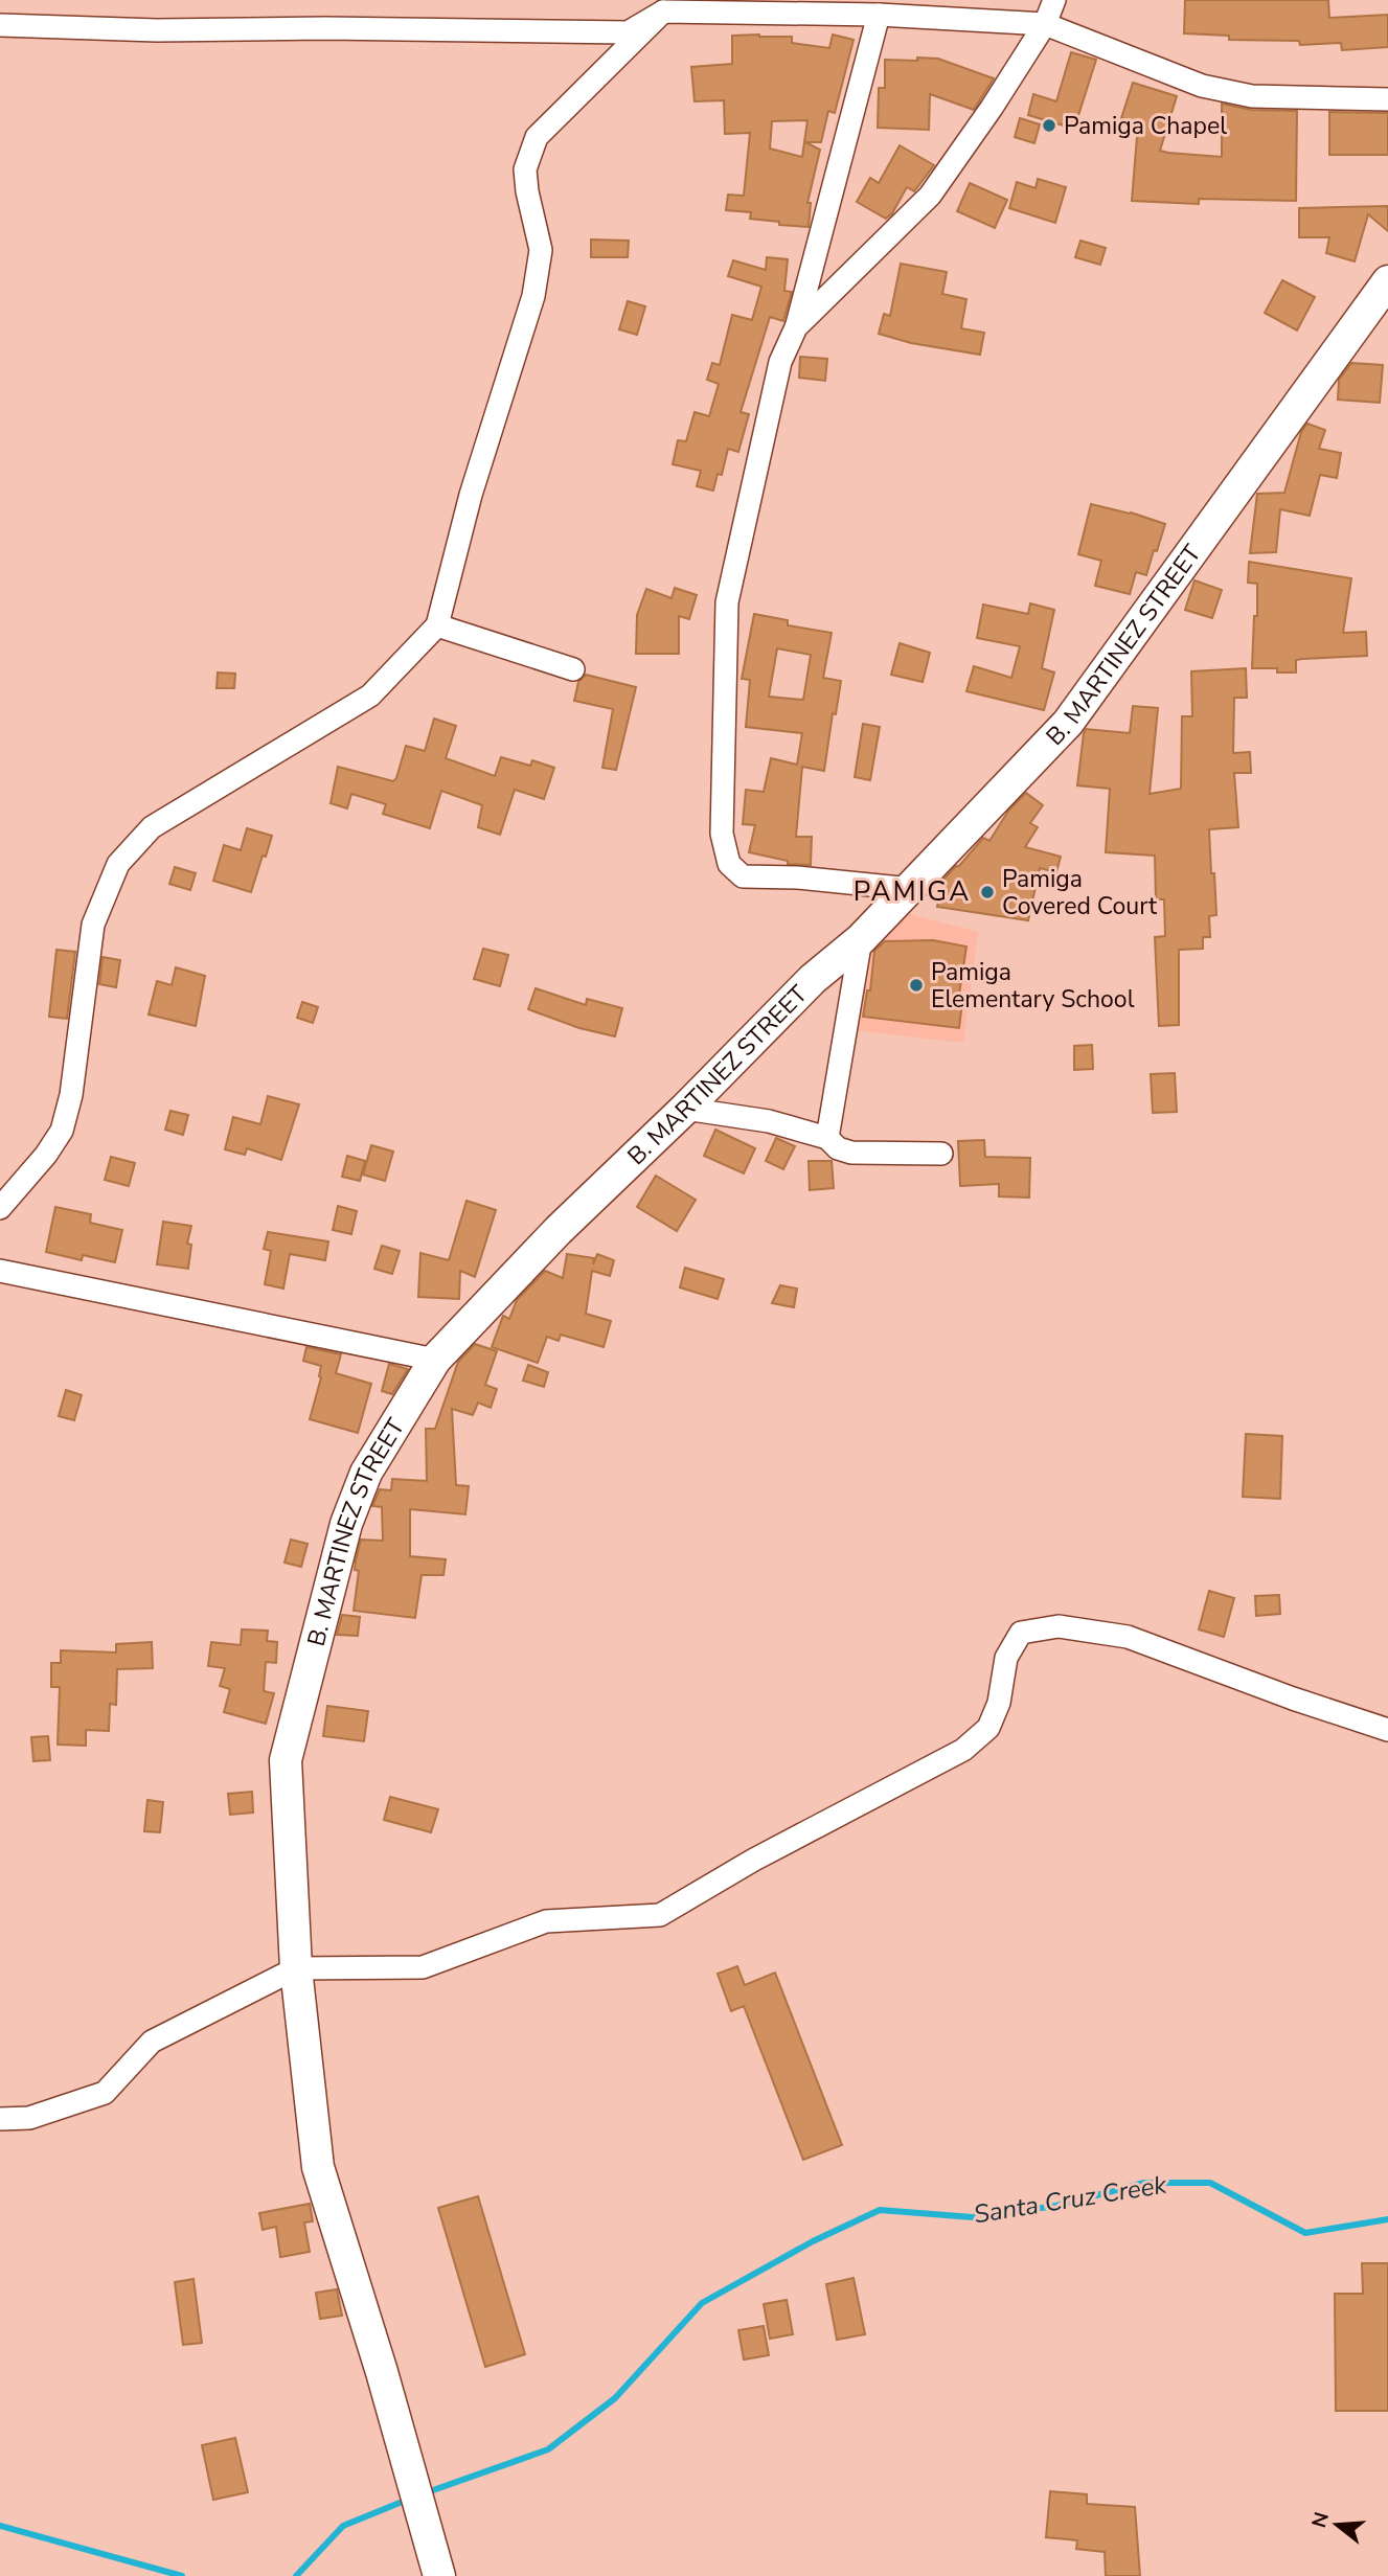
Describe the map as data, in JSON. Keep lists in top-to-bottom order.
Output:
{
  "streets": {
    "street": ["B. MARTINEZ STREET"]
  },
  "districts": ["PAMIGA"],
  "water": ["Santa Cruz Creek"],
  "places": ["Pamiga Chapel", "Pamiga Covered Court", "Pamiga Elementary School"],
  "north": "left"
}
